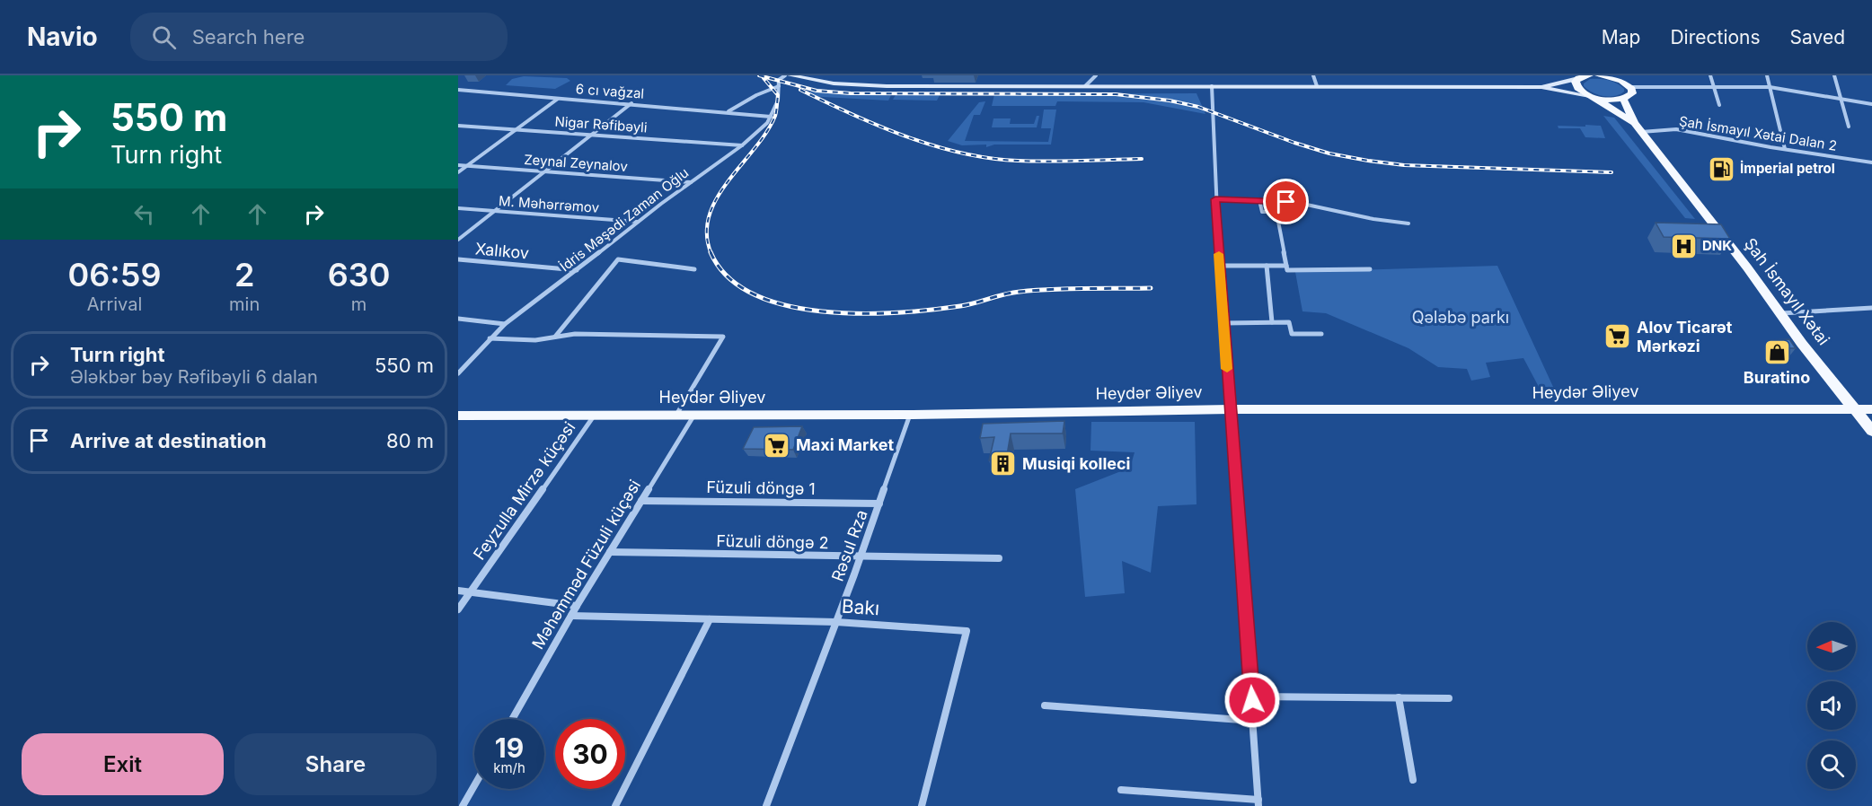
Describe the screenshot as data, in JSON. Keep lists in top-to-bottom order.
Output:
{
  "streets": {
    "main road": ["Şah İsmayıl Xətai", "Heydər Əliyev"],
    "street": [
      "6 cı vağzal",
      "Nigar Rəfibəyli",
      "Şah İsmayıl Xətai Dalan 2",
      "Zeynal Zeynalov",
      "M. Məhərrəmov",
      "İdris Məşədi Zaman Oğlu",
      "Xalıkov",
      "Füzuli döngə 1",
      "Feyzulla Mirzə küçəsi",
      "Füzuli döngə 2",
      "Rəsul Rza",
      "Məhəmməd Füzuli küçəsi",
      "Bakı"
    ]
  },
  "crossings": [
    ["6 cı vağzal", "İdris Məşədi Zaman Oğlu"],
    ["Nigar Rəfibəyli", "İdris Məşədi Zaman Oğlu"],
    ["Şah İsmayıl Xətai Dalan 2", "Şah İsmayıl Xətai"],
    ["Zeynal Zeynalov", "İdris Məşədi Zaman Oğlu"],
    ["M. Məhərrəmov", "İdris Məşədi Zaman Oğlu"],
    ["İdris Məşədi Zaman Oğlu", "Xalıkov"],
    ["Şah İsmayıl Xətai", "Heydər Əliyev"],
    ["Heydər Əliyev", "Feyzulla Mirzə küçəsi"],
    ["Heydər Əliyev", "Rəsul Rza"],
    ["Heydər Əliyev", "Məhəmməd Füzuli küçəsi"],
    ["Füzuli döngə 1", "Rəsul Rza"],
    ["Füzuli döngə 1", "Məhəmməd Füzuli küçəsi"],
    ["Füzuli döngə 2", "Rəsul Rza"],
    ["Füzuli döngə 2", "Məhəmməd Füzuli küçəsi"],
    ["Rəsul Rza", "Bakı"],
    ["Məhəmməd Füzuli küçəsi", "Bakı"]
  ],
  "parks": ["Qələbə parkı"],
  "places": {
    "fuel station": ["İmperial petrol"],
    "hospital": ["DNK"],
    "supermarket": ["Alov Ticarət Mərkəzi", "Maxi Market"],
    "shop": ["Buratino"],
    "building": ["Musiqi kolleci"]
  },
  "north": "left",
  "page": {
    "header": "Navio",
    "search": "Search here",
    "nav": ["Map", "Directions", "Saved"],
    "turn": ["550 m", "Turn right"],
    "eta": [
      "06:59",
      "Arrival",
      "2",
      "min",
      "630",
      "m"
    ],
    "list": [
      {
        "name": "Turn right",
        "note": "Ələkbər bəy Rəfibəyli 6 dalan",
        "value": "550 m"
      },
      {
        "name": "Arrive at destination",
        "value": "80 m"
      }
    ],
    "speed": "19 km/h",
    "limit": "30",
    "buttons": ["Exit", "Share"]
  }
}
